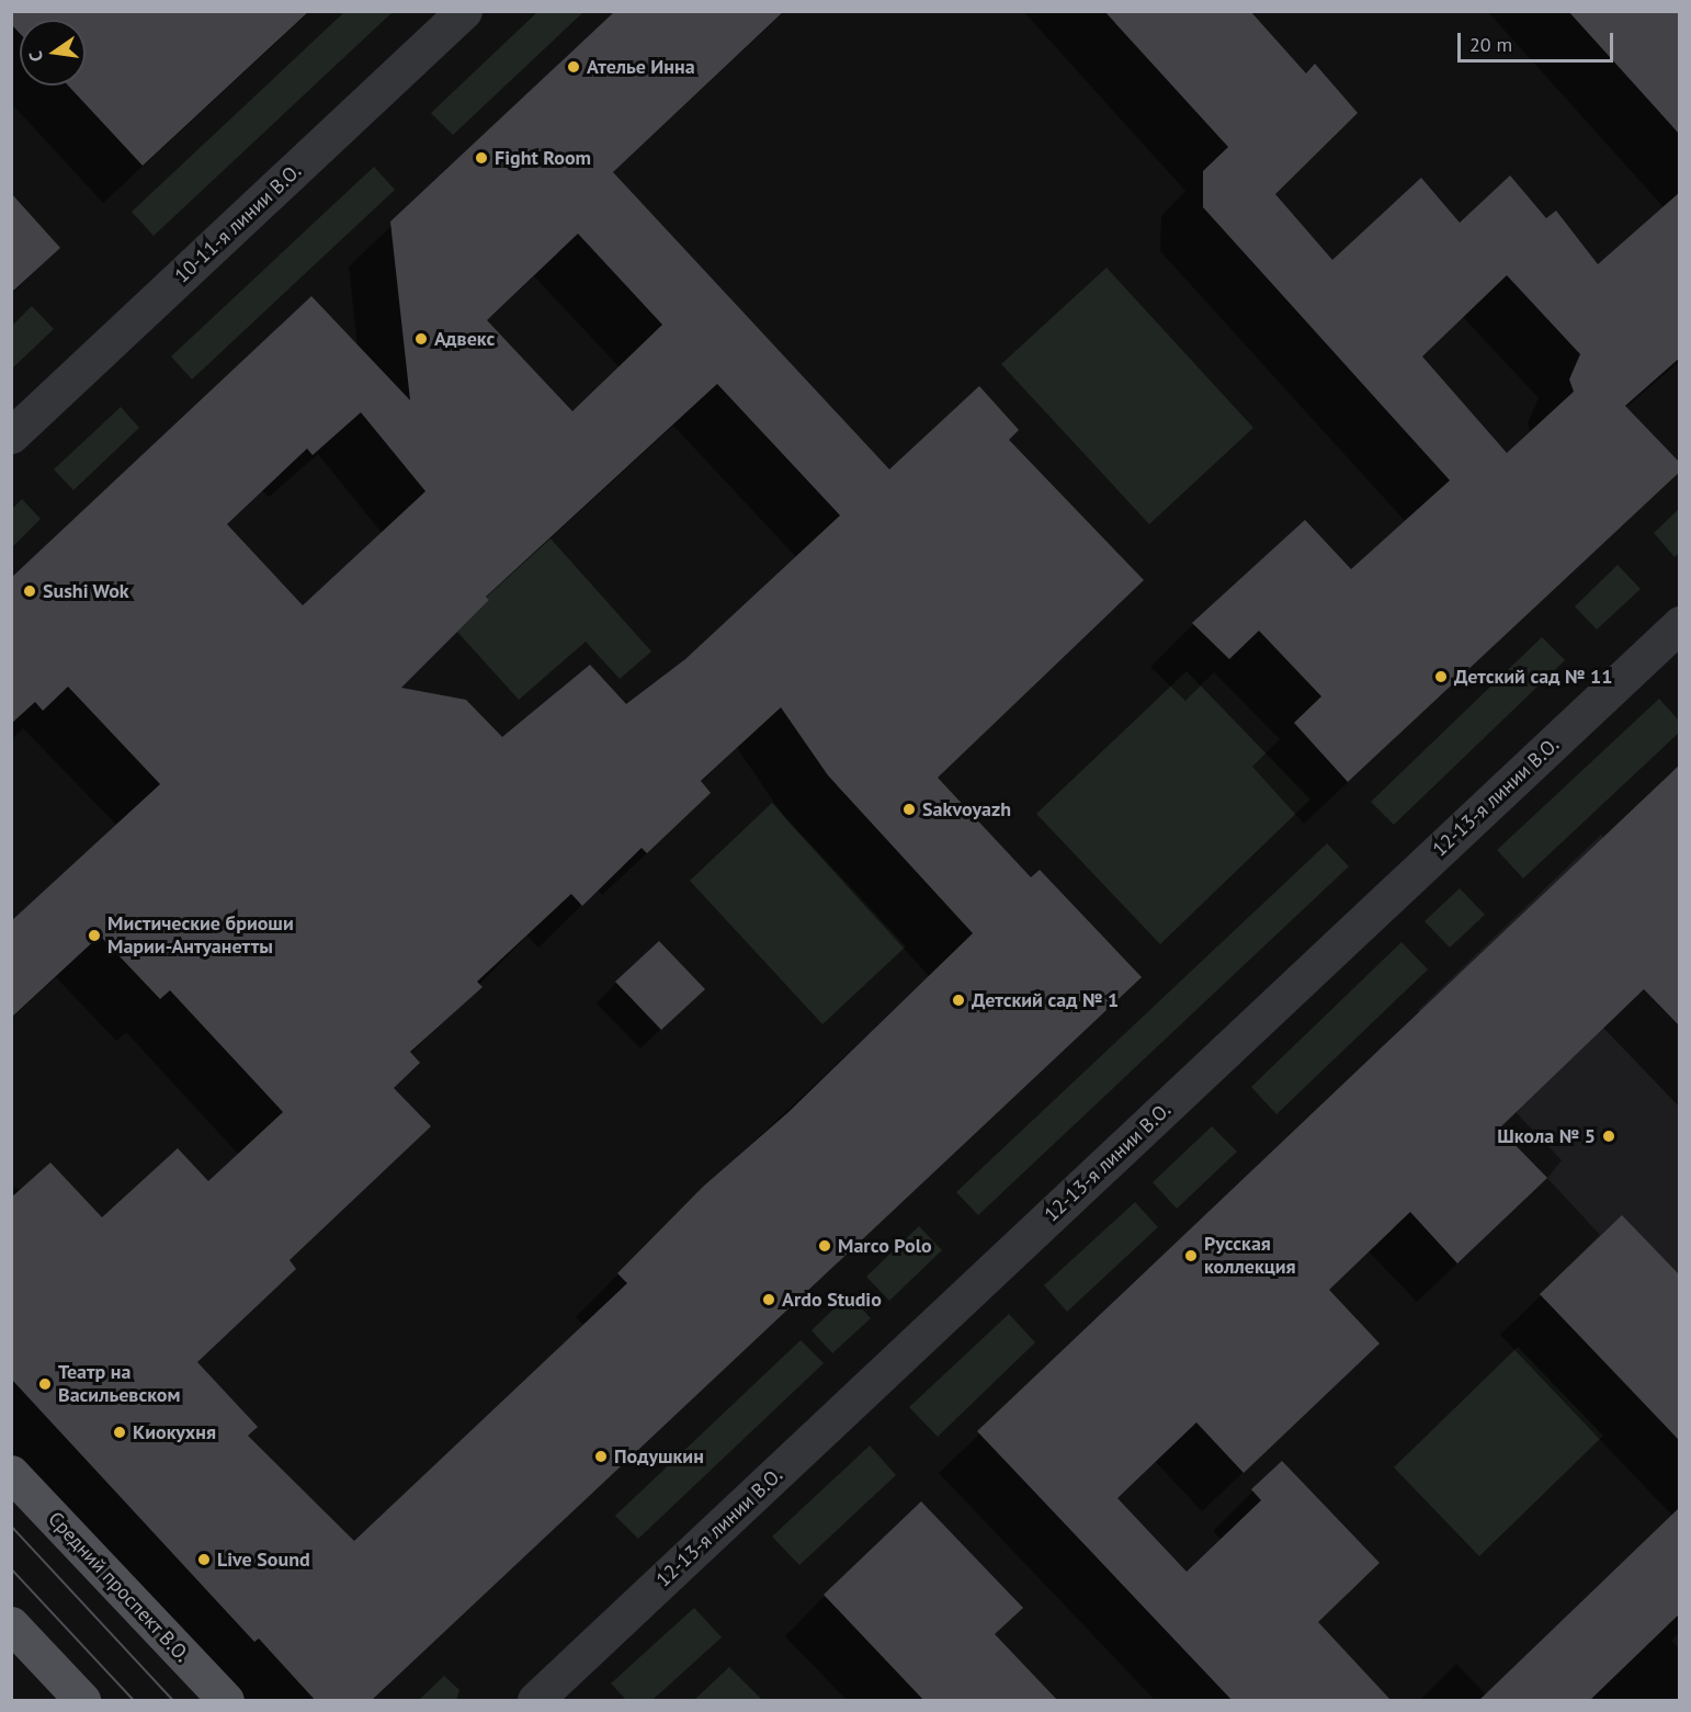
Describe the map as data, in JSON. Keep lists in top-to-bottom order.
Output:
{
  "streets": {
    "main road": ["Средний проспект В.О."],
    "street": ["10-11-я линии В.О.", "12-13-я линии В.О."]
  },
  "places": [
    "Ателье Инна",
    "Fight Room",
    "Адвекс",
    "Sushi Wok",
    "Детский сад № 11",
    "Sakvoyazh",
    "Мистические бриоши Марии-Антуанетты",
    "Детский сад № 1",
    "Школа № 5",
    "Marco Polo",
    "Русская коллекция",
    "Ardo Studio",
    "Театр на Васильевском",
    "Киокухня",
    "Подушкин",
    "Live Sound"
  ],
  "scale_bar": "20 m",
  "north": "left"
}
